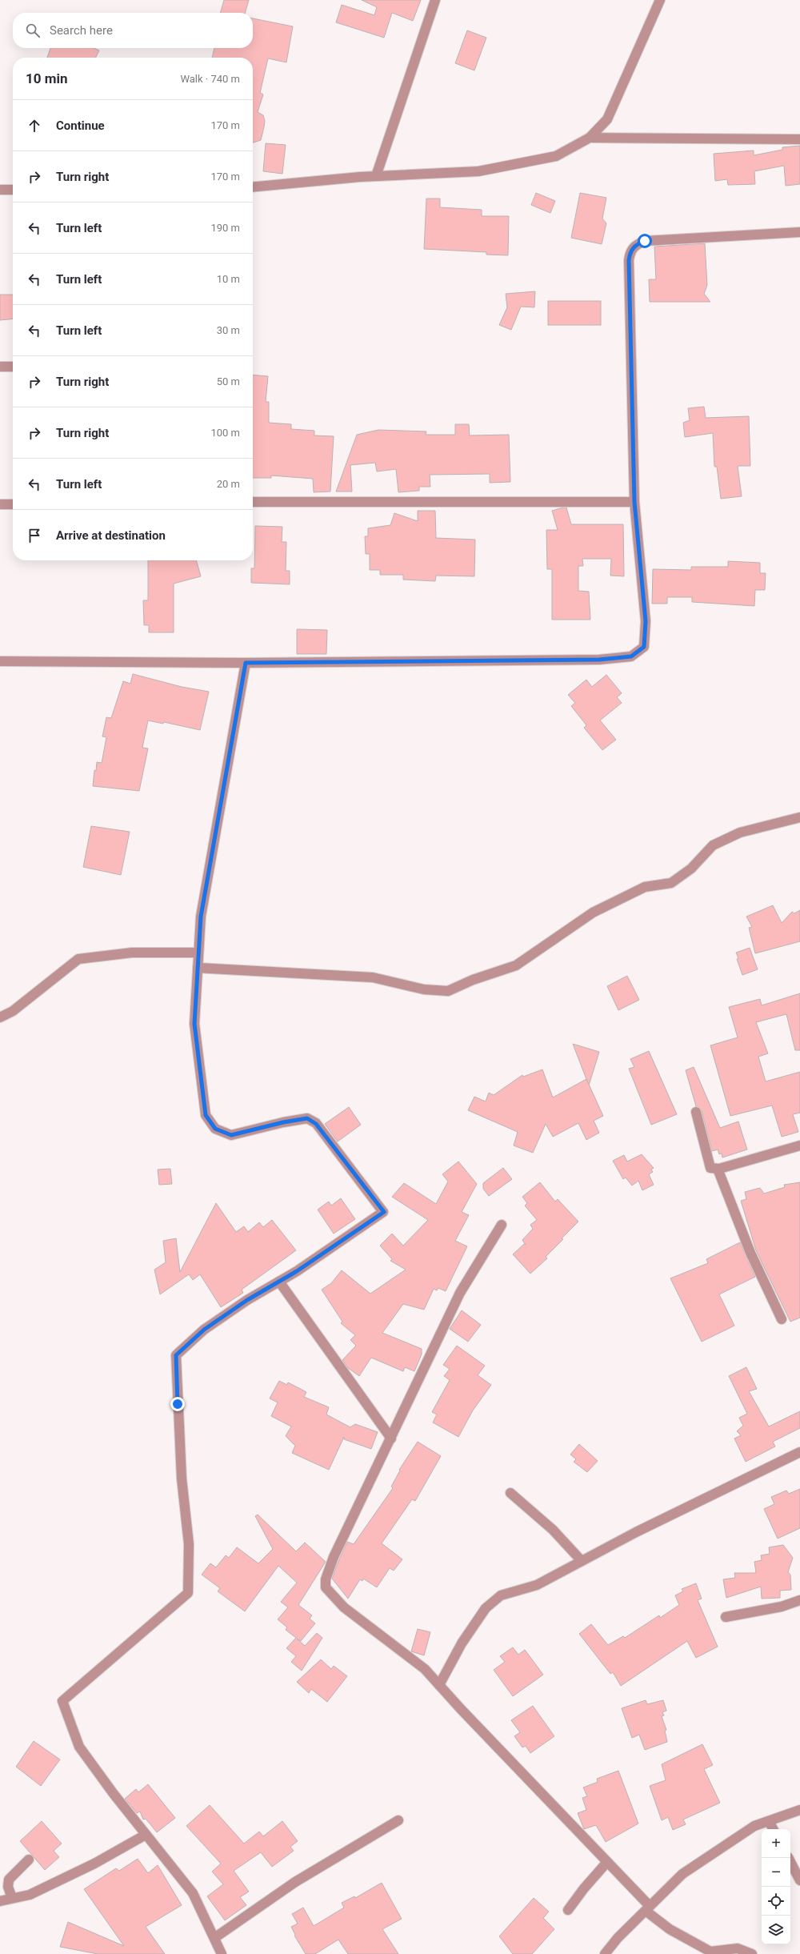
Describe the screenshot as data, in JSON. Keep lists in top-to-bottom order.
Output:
{
  "page": {
    "search": "Search here",
    "heading": ["10 min", "Walk · 740 m"],
    "list": [
      ["Continue", "170 m"],
      ["Turn right", "170 m"],
      ["Turn left", "190 m"],
      ["Turn left", "10 m"],
      ["Turn left", "30 m"],
      ["Turn right", "50 m"],
      ["Turn right", "100 m"],
      ["Turn left", "20 m"],
      "Arrive at destination"
    ],
    "map_buttons": ["+", "−"]
  }
}
